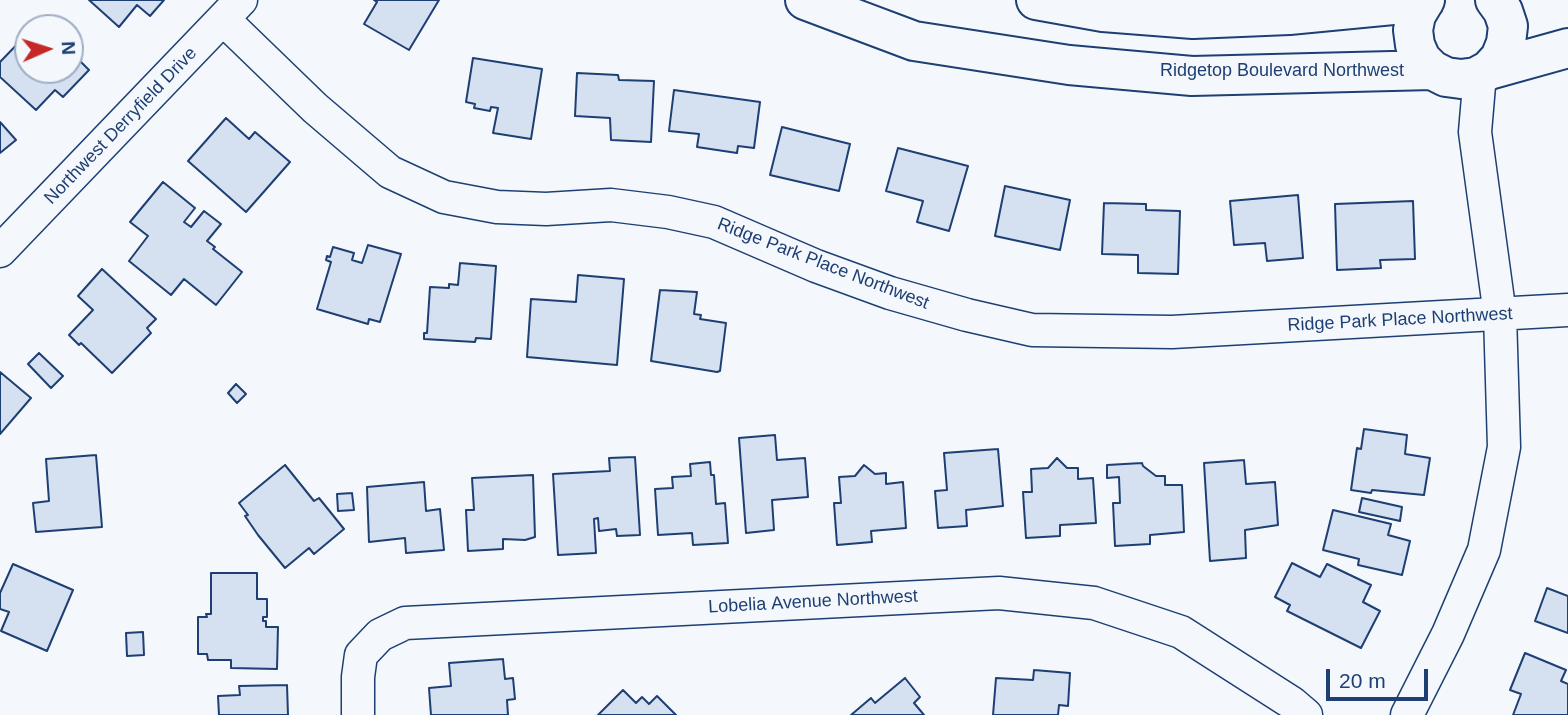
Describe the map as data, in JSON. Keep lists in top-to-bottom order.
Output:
{
  "streets": {
    "main road": ["Ridgetop Boulevard Northwest"],
    "street": ["Northwest Derryfield Drive", "Ridge Park Place Northwest", "Lobelia Avenue Northwest"]
  },
  "crossings": [
    ["Northwest Derryfield Drive", "Ridge Park Place Northwest"]
  ],
  "scale_bar": "20 m",
  "north": "right"
}
